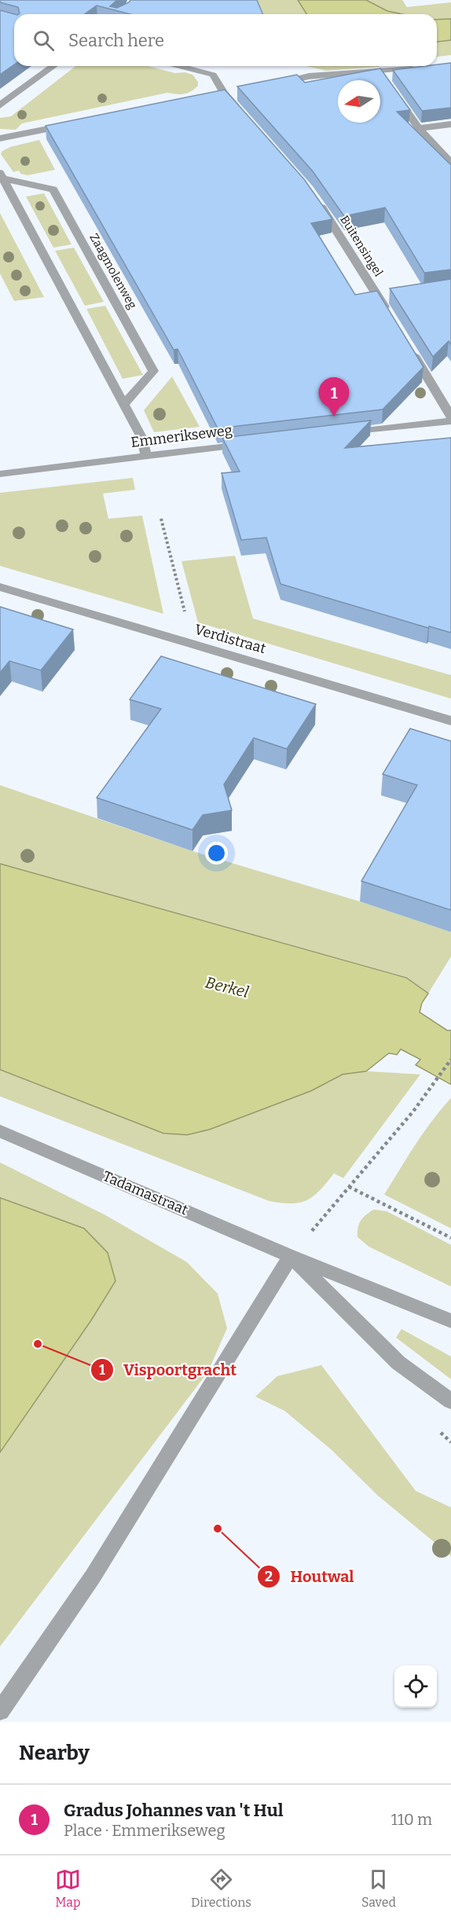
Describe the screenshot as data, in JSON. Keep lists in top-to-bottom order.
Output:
{
  "streets": {
    "street": [
      "Buitensingel",
      "Zaagmolenweg",
      "Emmerikseweg",
      "Verdistraat",
      "Tadamastraat"
    ]
  },
  "crossings": [
    ["Zaagmolenweg", "Emmerikseweg"]
  ],
  "water": ["Berkel"],
  "places": ["Vispoortgracht", "Houtwal"],
  "north": "left",
  "page": {
    "search": "Search here",
    "pins": "1",
    "heading": "Nearby",
    "list": [
      {
        "mark": "1",
        "name": "Gradus Johannes van 't Hul",
        "note": "Place · Emmerikseweg",
        "value": "110 m"
      }
    ],
    "nav": ["Map", "Directions", "Saved"]
  }
}
